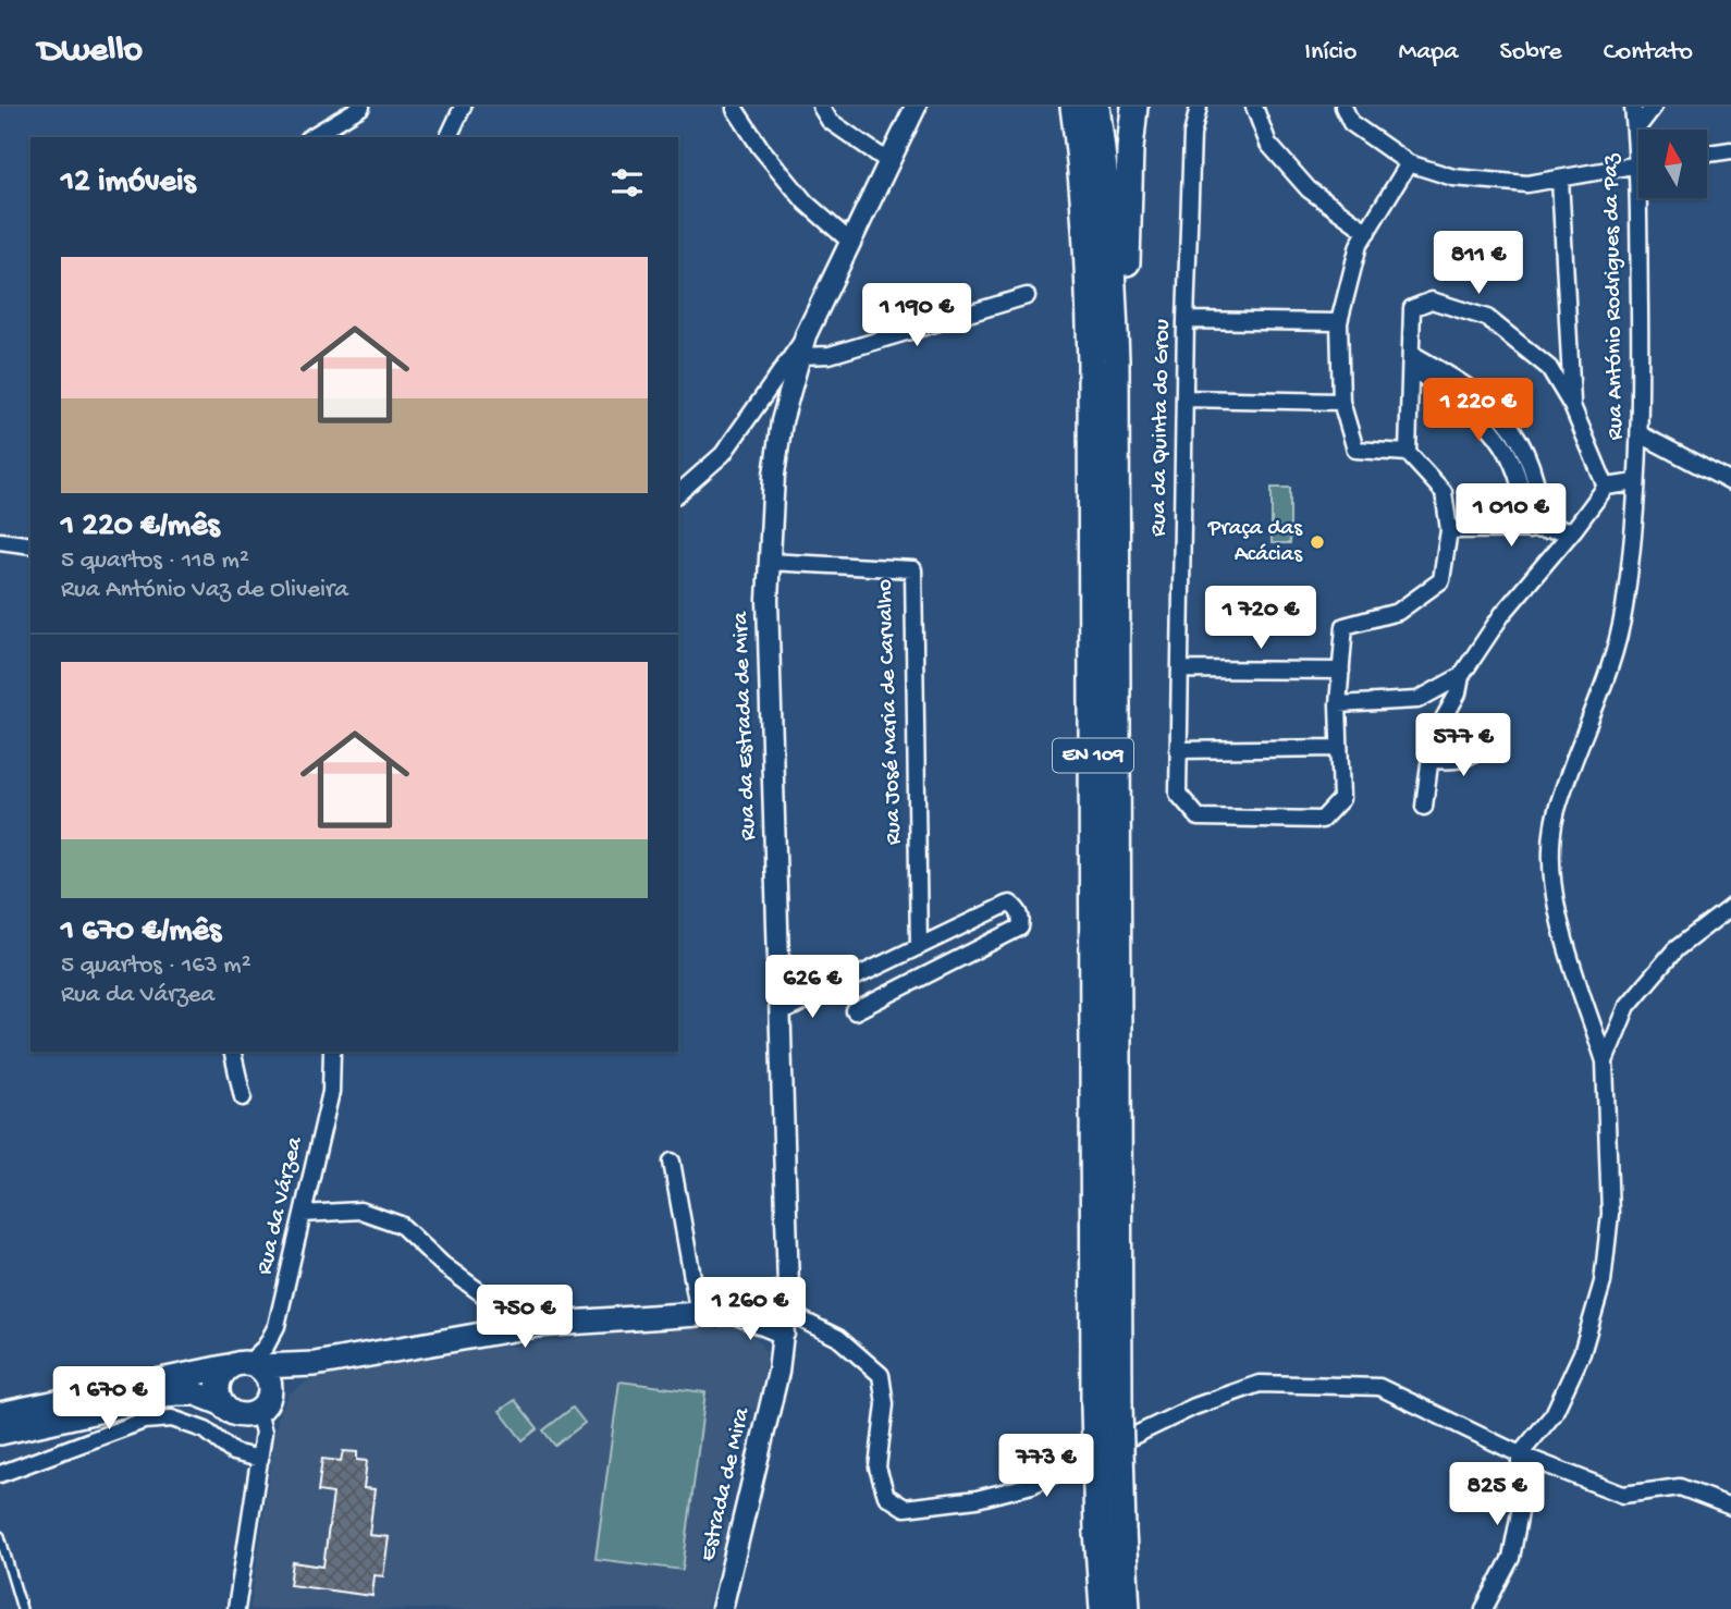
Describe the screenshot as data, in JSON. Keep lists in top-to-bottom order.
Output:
{
  "streets": {
    "main road": ["EN 109"],
    "street": [
      "Rua António Rodrigues da Paz",
      "Rua da Quinta do Grou",
      "Rua José Maria de Carvalho",
      "Rua da Estrada de Mira",
      "Rua da Várzea",
      "Estrada de Mira"
    ]
  },
  "crossings": [
    ["Rua José Maria de Carvalho", "Rua da Estrada de Mira"],
    ["Rua da Estrada de Mira", "Estrada de Mira"]
  ],
  "places": ["Praça das Acácias"],
  "north": "top",
  "page": {
    "header": "Dwello",
    "nav": [
      "Início",
      "Mapa",
      "Sobre",
      "Contato"
    ],
    "heading": "12 imóveis",
    "list": [
      {
        "name": "1 220 €/mês",
        "note": "5 quartos · 118 m² · Rua António Vaz de Oliveira"
      },
      {
        "name": "1 670 €/mês",
        "note": "5 quartos · 163 m² · Rua da Várzea"
      }
    ],
    "price": [
      "811 €",
      "1 190 €",
      "1 220 €",
      "1 010 €",
      "1 720 €",
      "577 €",
      "626 €",
      "1 260 €",
      "750 €",
      "1 670 €",
      "773 €",
      "825 €"
    ]
  }
}
